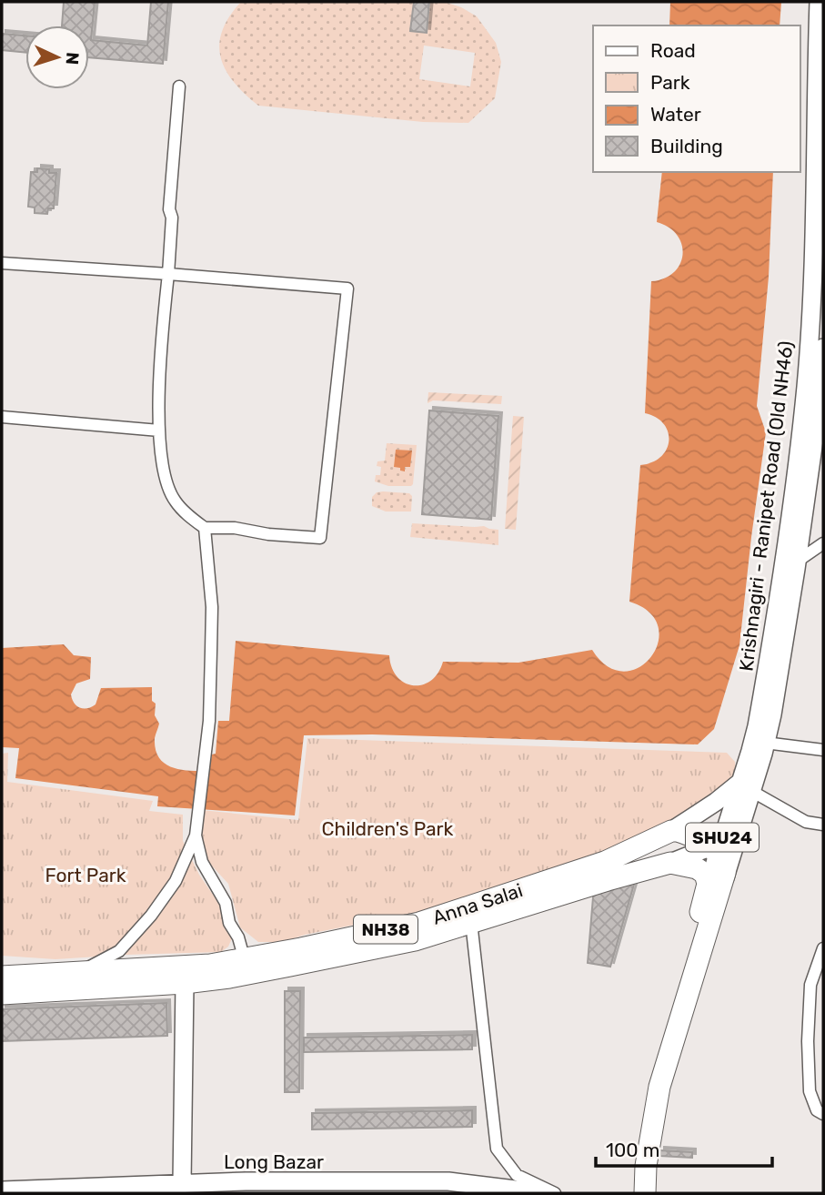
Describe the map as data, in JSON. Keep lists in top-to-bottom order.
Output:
{
  "streets": {
    "highway": ["Anna Salai", "NH38"],
    "main road": ["Krishnagiri - Ranipet Road (Old NH46)", "SHU24", "Long Bazar"]
  },
  "parks": ["Children's Park", "Fort Park"],
  "legend": [
    "Road",
    "Park",
    "Water",
    "Building"
  ],
  "scale_bar": "100 m",
  "north": "right"
}
